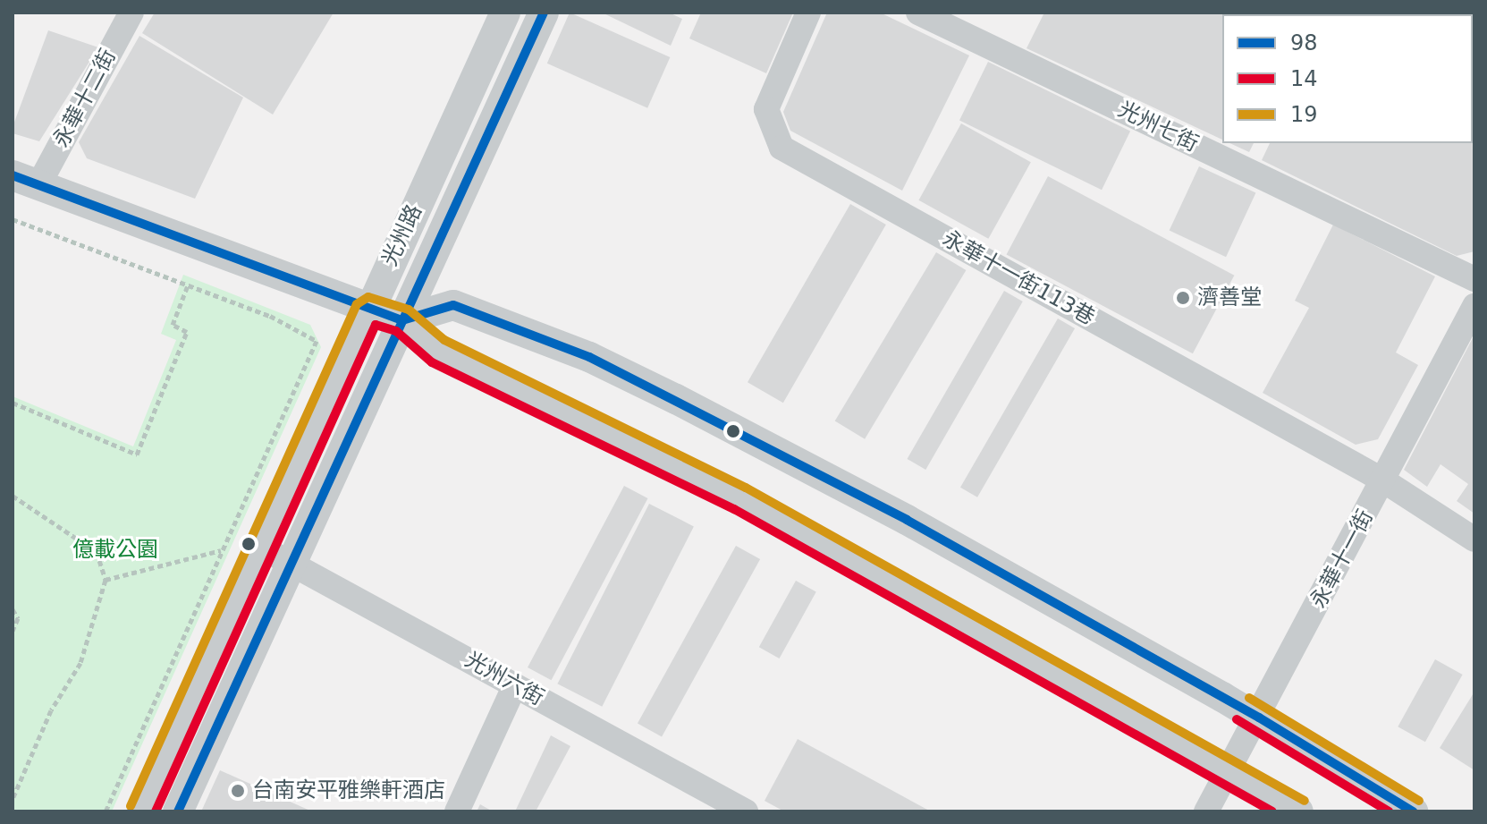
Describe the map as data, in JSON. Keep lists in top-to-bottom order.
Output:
{
  "streets": {
    "street": [
      "永華十二街",
      "光州七街",
      "光州路",
      "永華十一街113巷",
      "永華十一街",
      "光州六街"
    ]
  },
  "crossings": [
    ["光州路", "光州六街"],
    ["永華十一街113巷", "永華十一街"]
  ],
  "parks": ["億載公園"],
  "places": ["濟善堂", "台南安平雅樂軒酒店"],
  "lines": ["transit line 98", "transit line 19", "transit line 14"],
  "legend": ["98", "14", "19"]
}
